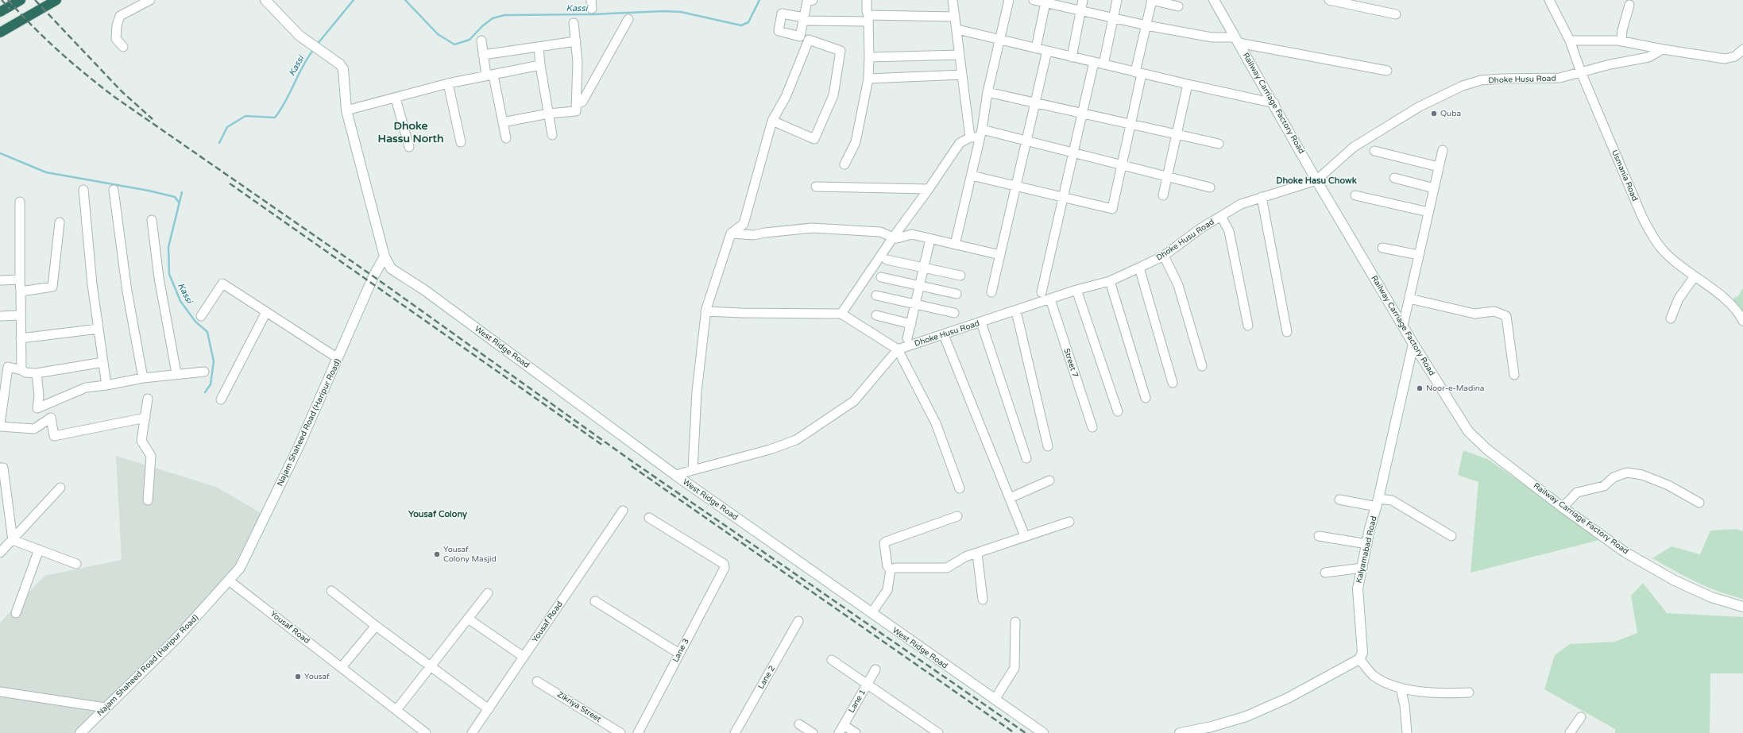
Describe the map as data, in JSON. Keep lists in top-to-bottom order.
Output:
{
  "streets": {
    "main road": [
      "Railway Carriage Factory Road",
      "West Ridge Road",
      "Najam Shaheed Road (Haripur Road)",
      "Kalyamabad Road"
    ],
    "street": [
      "Dhoke Husu Road",
      "Usmania Road",
      "Street 7",
      "Yousaf Road",
      "Lane 3",
      "Lane 2",
      "Lane 1",
      "Zikriya Street"
    ]
  },
  "crossings": [
    ["Dhoke Husu Road", "Railway Carriage Factory Road"],
    ["Dhoke Husu Road", "Usmania Road"],
    ["Dhoke Husu Road", "Street 7"],
    ["Railway Carriage Factory Road", "Kalyamabad Road"],
    ["West Ridge Road", "Najam Shaheed Road (Haripur Road)"],
    ["Najam Shaheed Road (Haripur Road)", "Yousaf Road"]
  ],
  "districts": ["Dhoke Hassu North", "Dhoke Hasu Chowk", "Yousaf Colony"],
  "water": ["Kassi"],
  "places": [
    "Quba",
    "Noor-e-Madina",
    "Yousaf Colony Masjid",
    "Yousaf"
  ]
}
